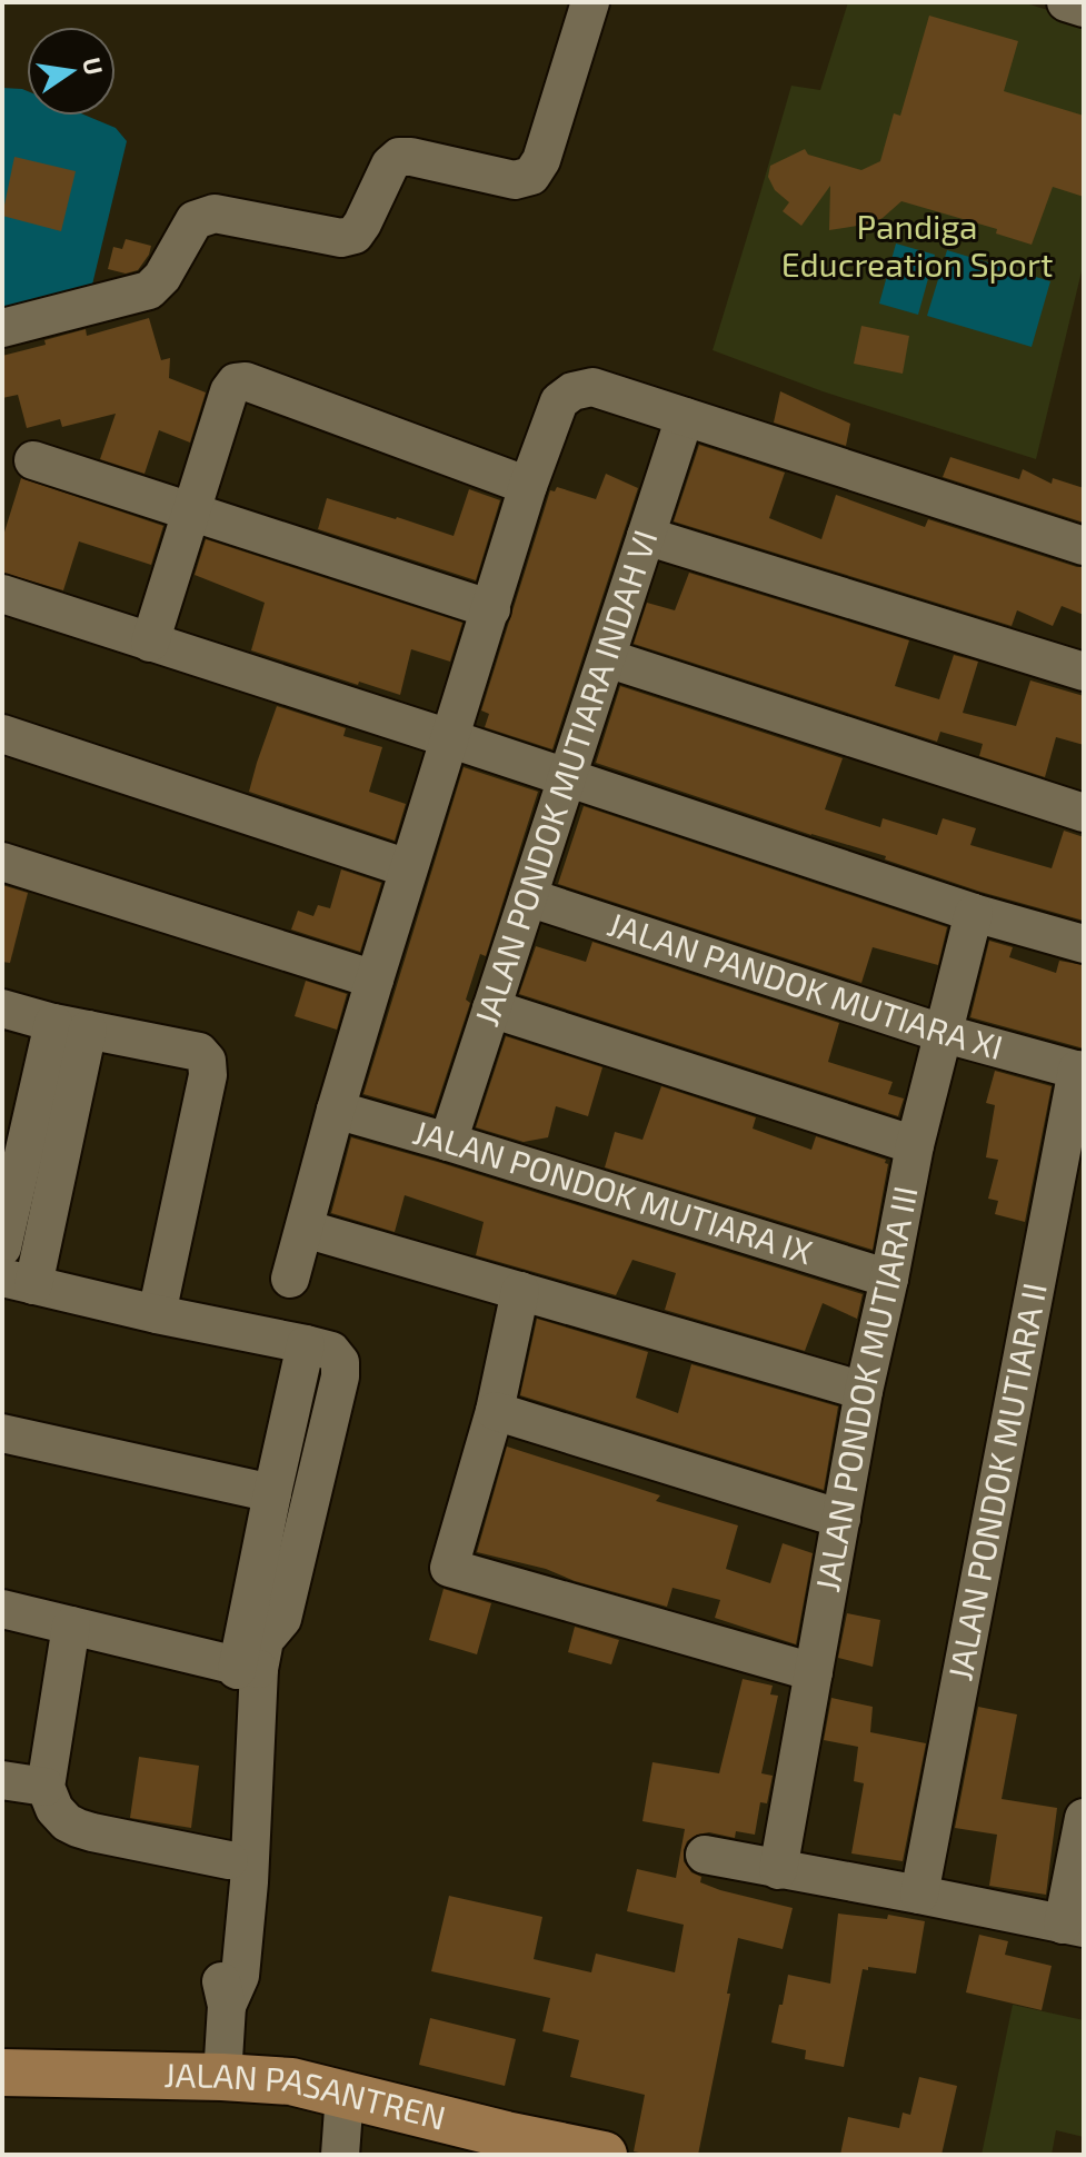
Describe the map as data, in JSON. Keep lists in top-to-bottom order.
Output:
{
  "streets": {
    "main road": ["JALAN PASANTREN"],
    "street": [
      "JALAN PONDOK MUTIARA INDAH VI",
      "JALAN PANDOK MUTIARA XI",
      "JALAN PONDOK MUTIARA IX",
      "JALAN PONDOK MUTIARA III",
      "JALAN PONDOK MUTIARA II"
    ]
  },
  "crossings": [
    ["JALAN PONDOK MUTIARA INDAH VI", "JALAN PANDOK MUTIARA XI"],
    ["JALAN PONDOK MUTIARA INDAH VI", "JALAN PONDOK MUTIARA IX"],
    ["JALAN PANDOK MUTIARA XI", "JALAN PONDOK MUTIARA III"],
    ["JALAN PANDOK MUTIARA XI", "JALAN PONDOK MUTIARA II"],
    ["JALAN PONDOK MUTIARA IX", "JALAN PONDOK MUTIARA III"]
  ],
  "parks": ["Pandiga Educreation Sport"],
  "north": "right"
}
